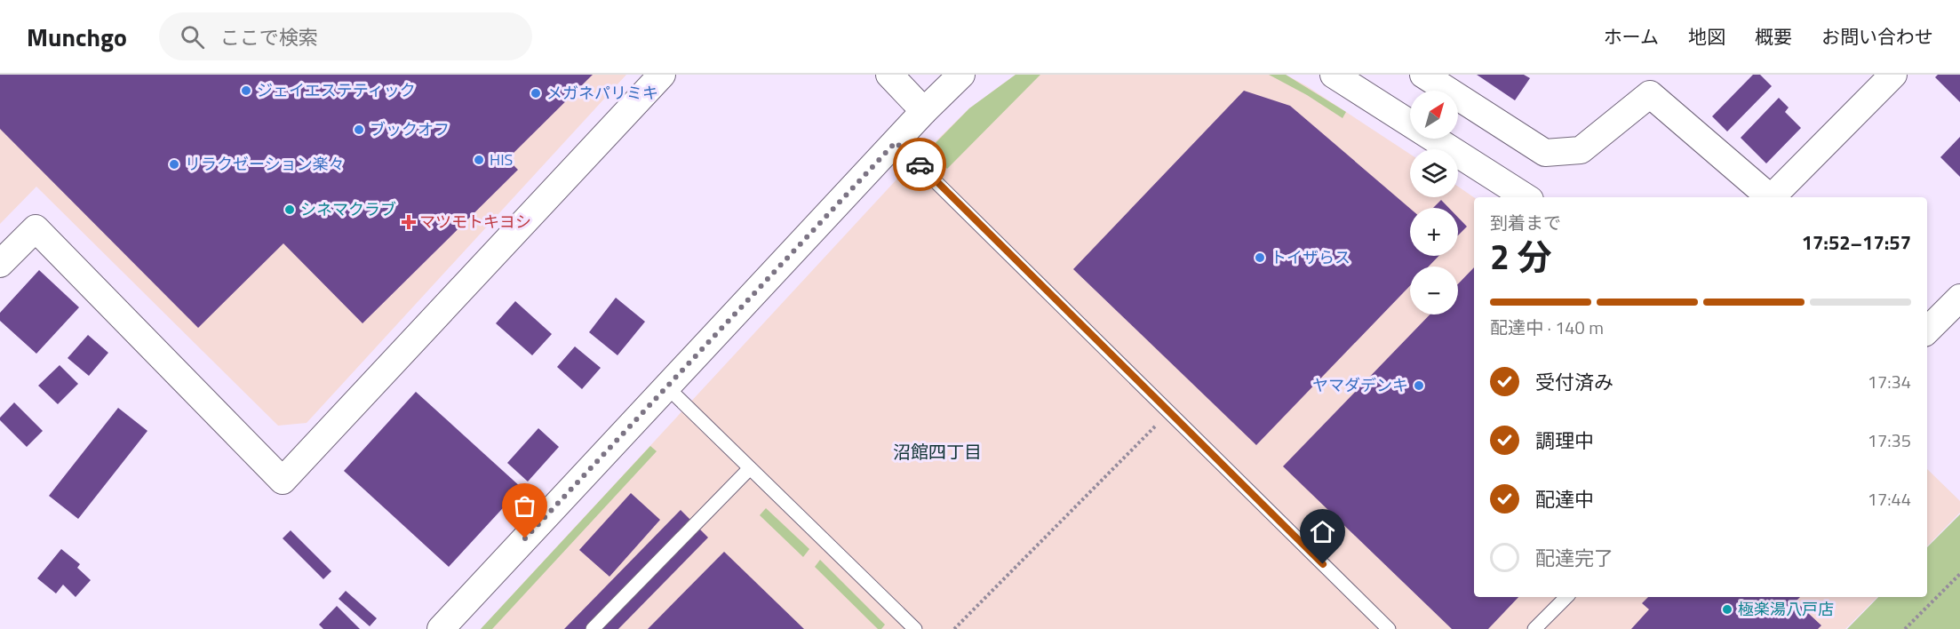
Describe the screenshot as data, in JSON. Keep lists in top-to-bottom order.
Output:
{
  "districts": ["沼館四丁目"],
  "places": {
    "other": [
      "ジェイエステティック",
      "メガネパリミキ",
      "ブックオフ",
      "HIS",
      "リラクゼーション楽々",
      "シネマクラブ",
      "トイザらス",
      "ヤマダデンキ",
      "極楽湯八戸店"
    ],
    "health": ["マツモトキヨシ"]
  },
  "north": "top right",
  "page": {
    "header": "Munchgo",
    "search": "ここで検索",
    "nav": [
      "ホーム",
      "地図",
      "概要",
      "お問い合わせ"
    ],
    "map_buttons": ["+", "−"],
    "heading": ["2 分", "到着まで", "17:52–17:57"],
    "bar": "配達中 · 140 m",
    "list": [
      ["受付済み", "17:34"],
      ["調理中", "17:35"],
      ["配達中", "17:44"],
      "配達完了"
    ]
  }
}
